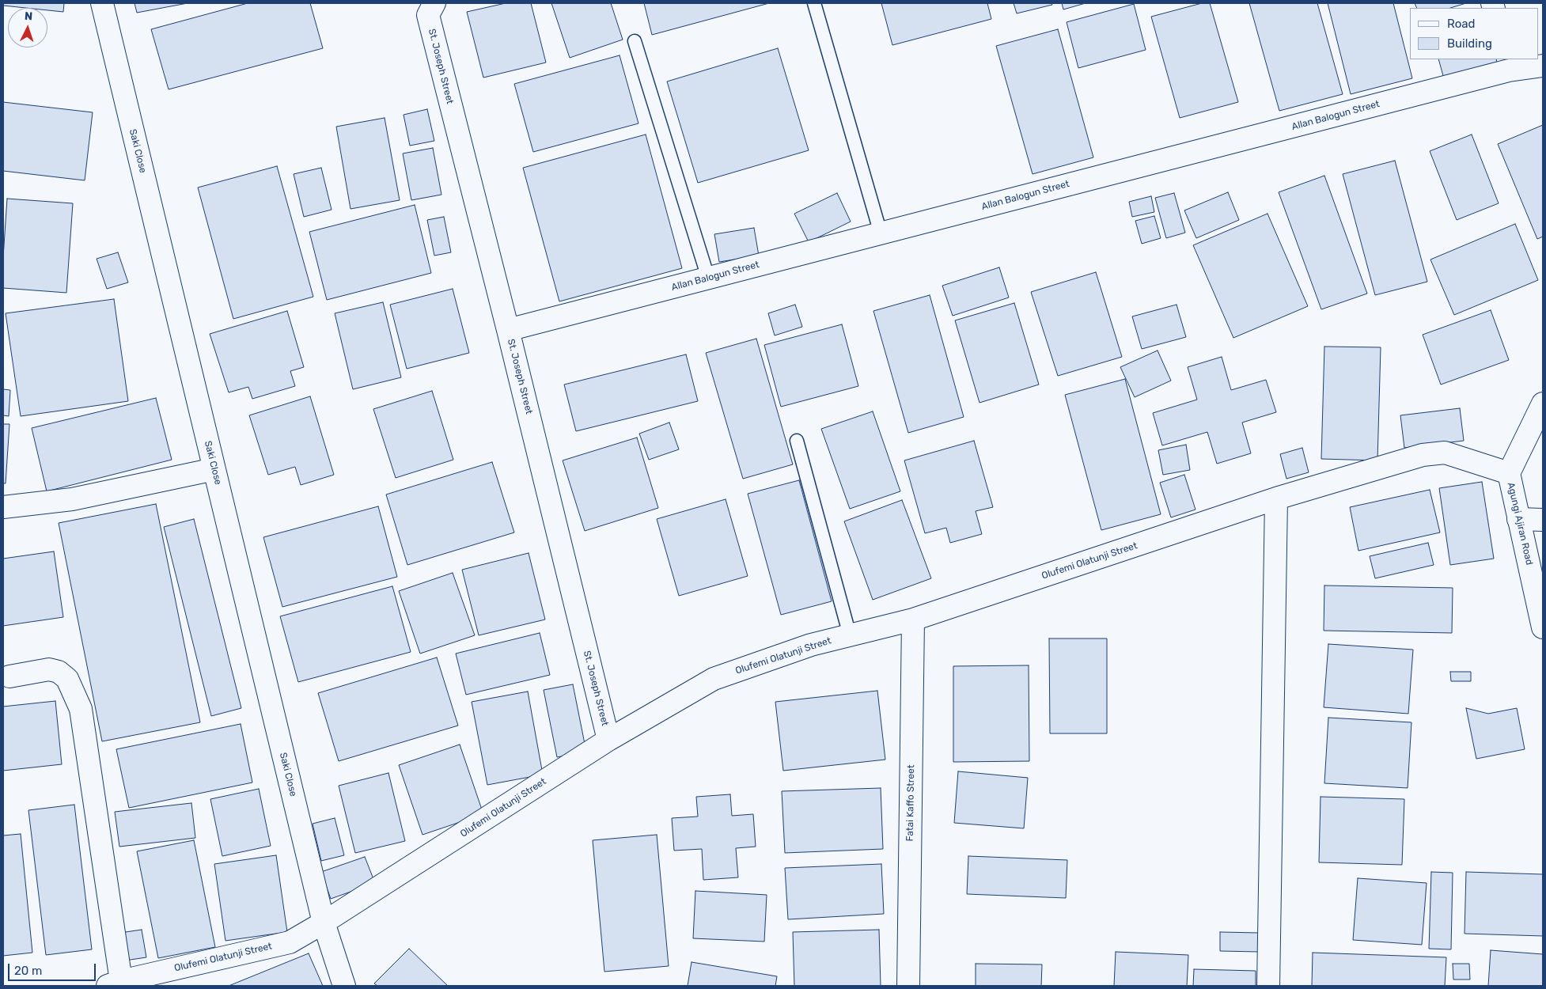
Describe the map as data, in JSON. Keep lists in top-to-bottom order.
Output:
{
  "streets": {
    "street": [
      "St. Joseph Street",
      "Allan Balogun Street",
      "Saki Close",
      "Agungi Ajiran Road",
      "Olufemi Olatunji Street",
      "Fatai Kaffo Street"
    ]
  },
  "crossings": [
    ["St. Joseph Street", "Allan Balogun Street"],
    ["St. Joseph Street", "Olufemi Olatunji Street"],
    ["Saki Close", "Olufemi Olatunji Street"],
    ["Agungi Ajiran Road", "Olufemi Olatunji Street"],
    ["Olufemi Olatunji Street", "Fatai Kaffo Street"]
  ],
  "legend": ["Road", "Building"],
  "scale_bar": "20 m",
  "north": "top"
}
